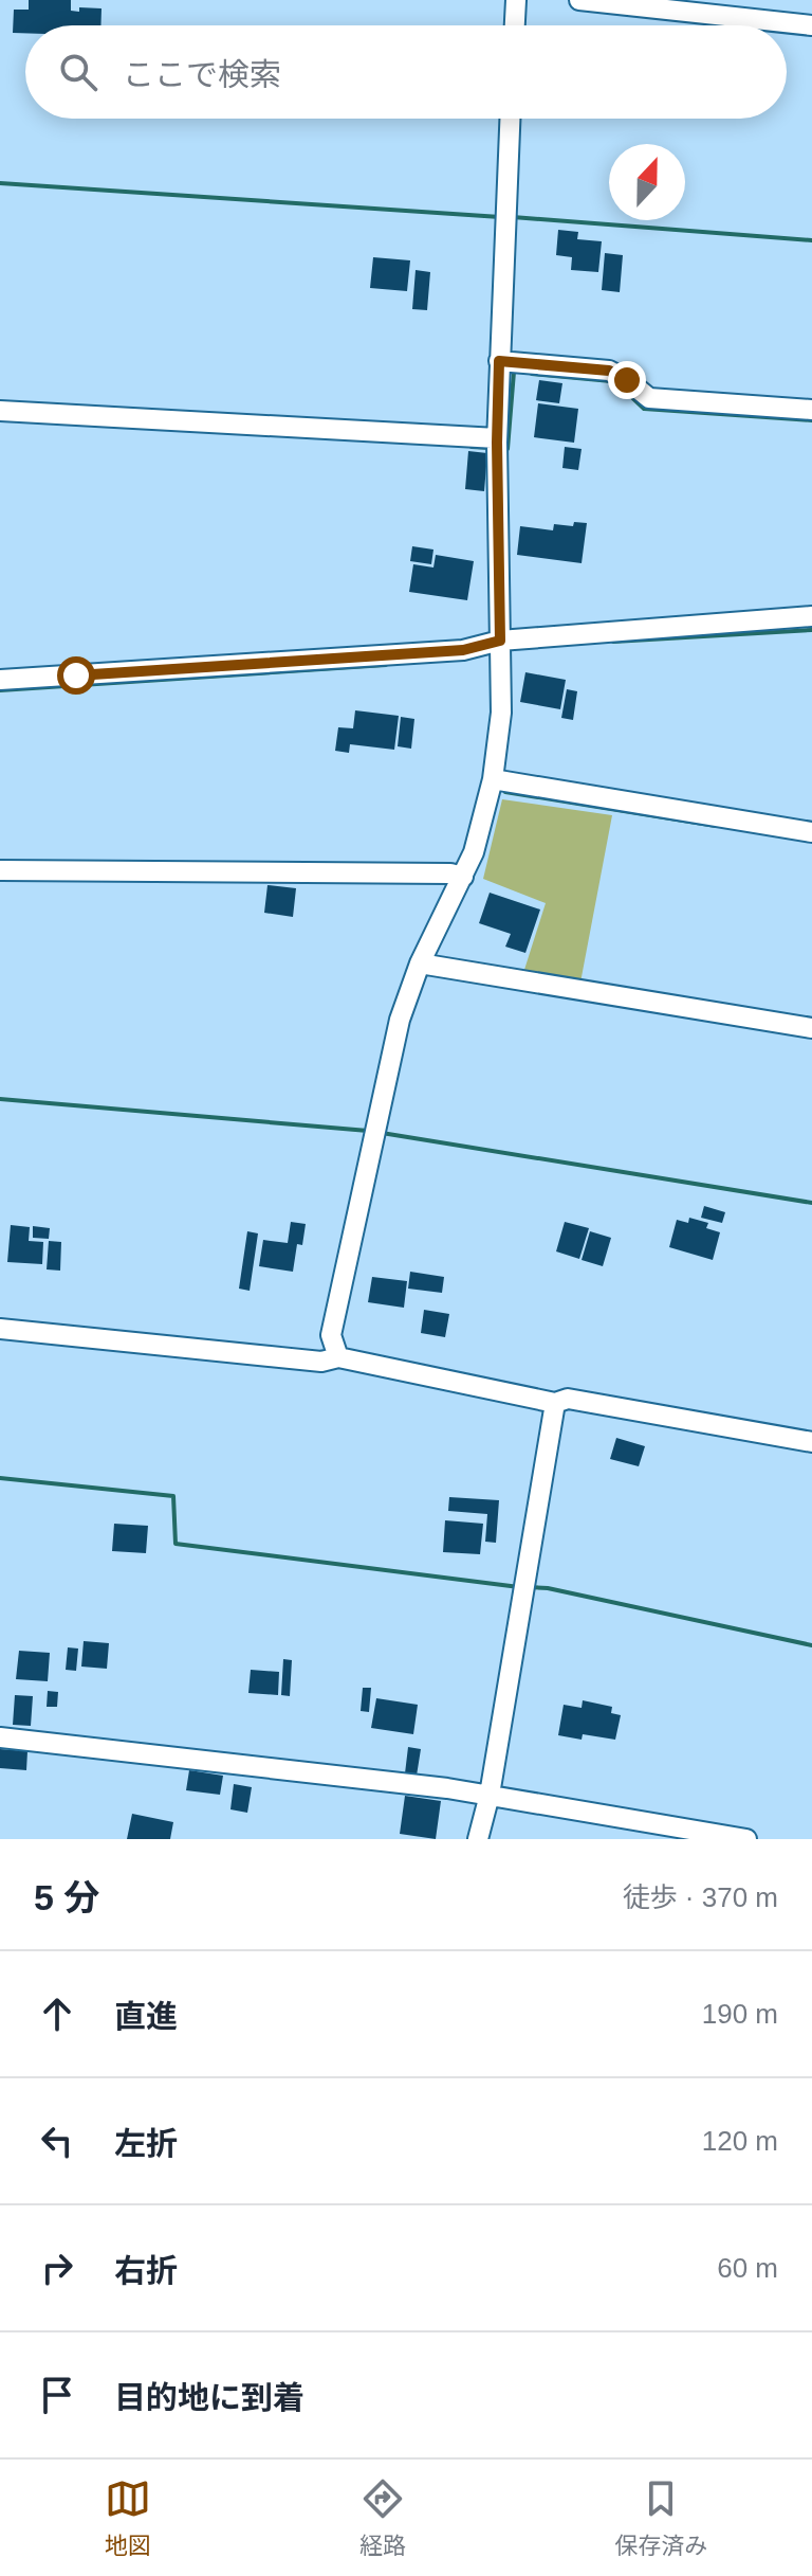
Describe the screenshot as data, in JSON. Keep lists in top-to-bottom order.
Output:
{
  "north": "top",
  "page": {
    "search": "ここで検索",
    "heading": ["5 分", "徒歩 · 370 m"],
    "list": [
      ["直進", "190 m"],
      ["左折", "120 m"],
      ["右折", "60 m"],
      "目的地に到着"
    ],
    "nav": ["地図", "経路", "保存済み"]
  }
}
